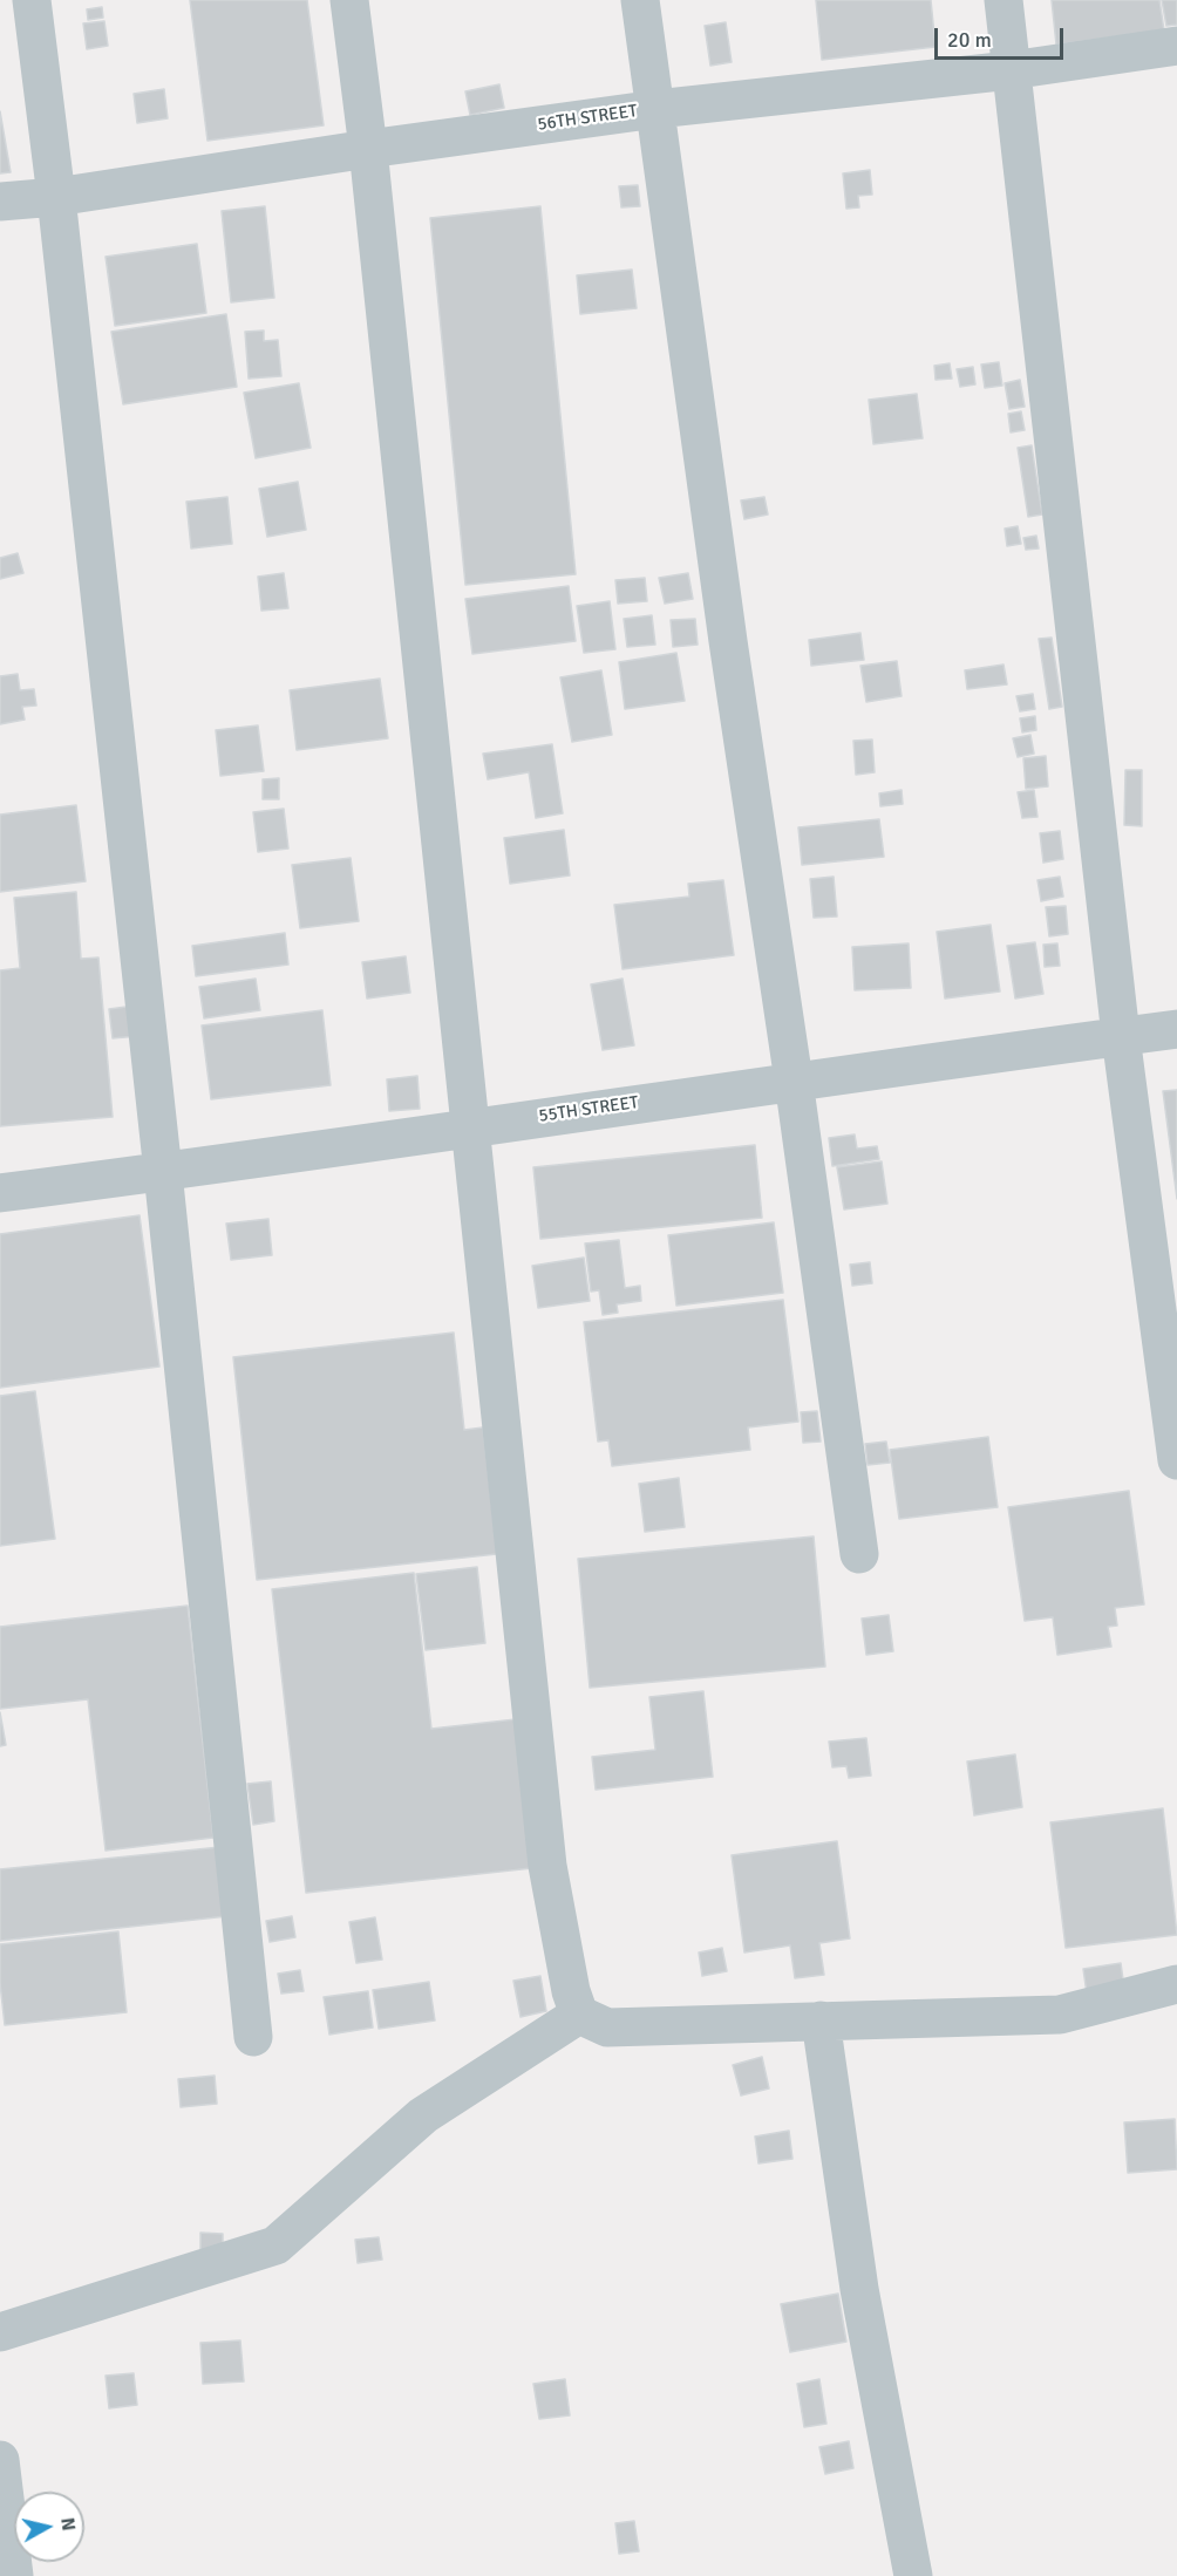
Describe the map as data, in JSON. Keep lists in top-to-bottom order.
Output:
{
  "streets": {
    "street": ["56TH STREET", "55TH STREET"]
  },
  "scale_bar": "20 m",
  "north": "right"
}
